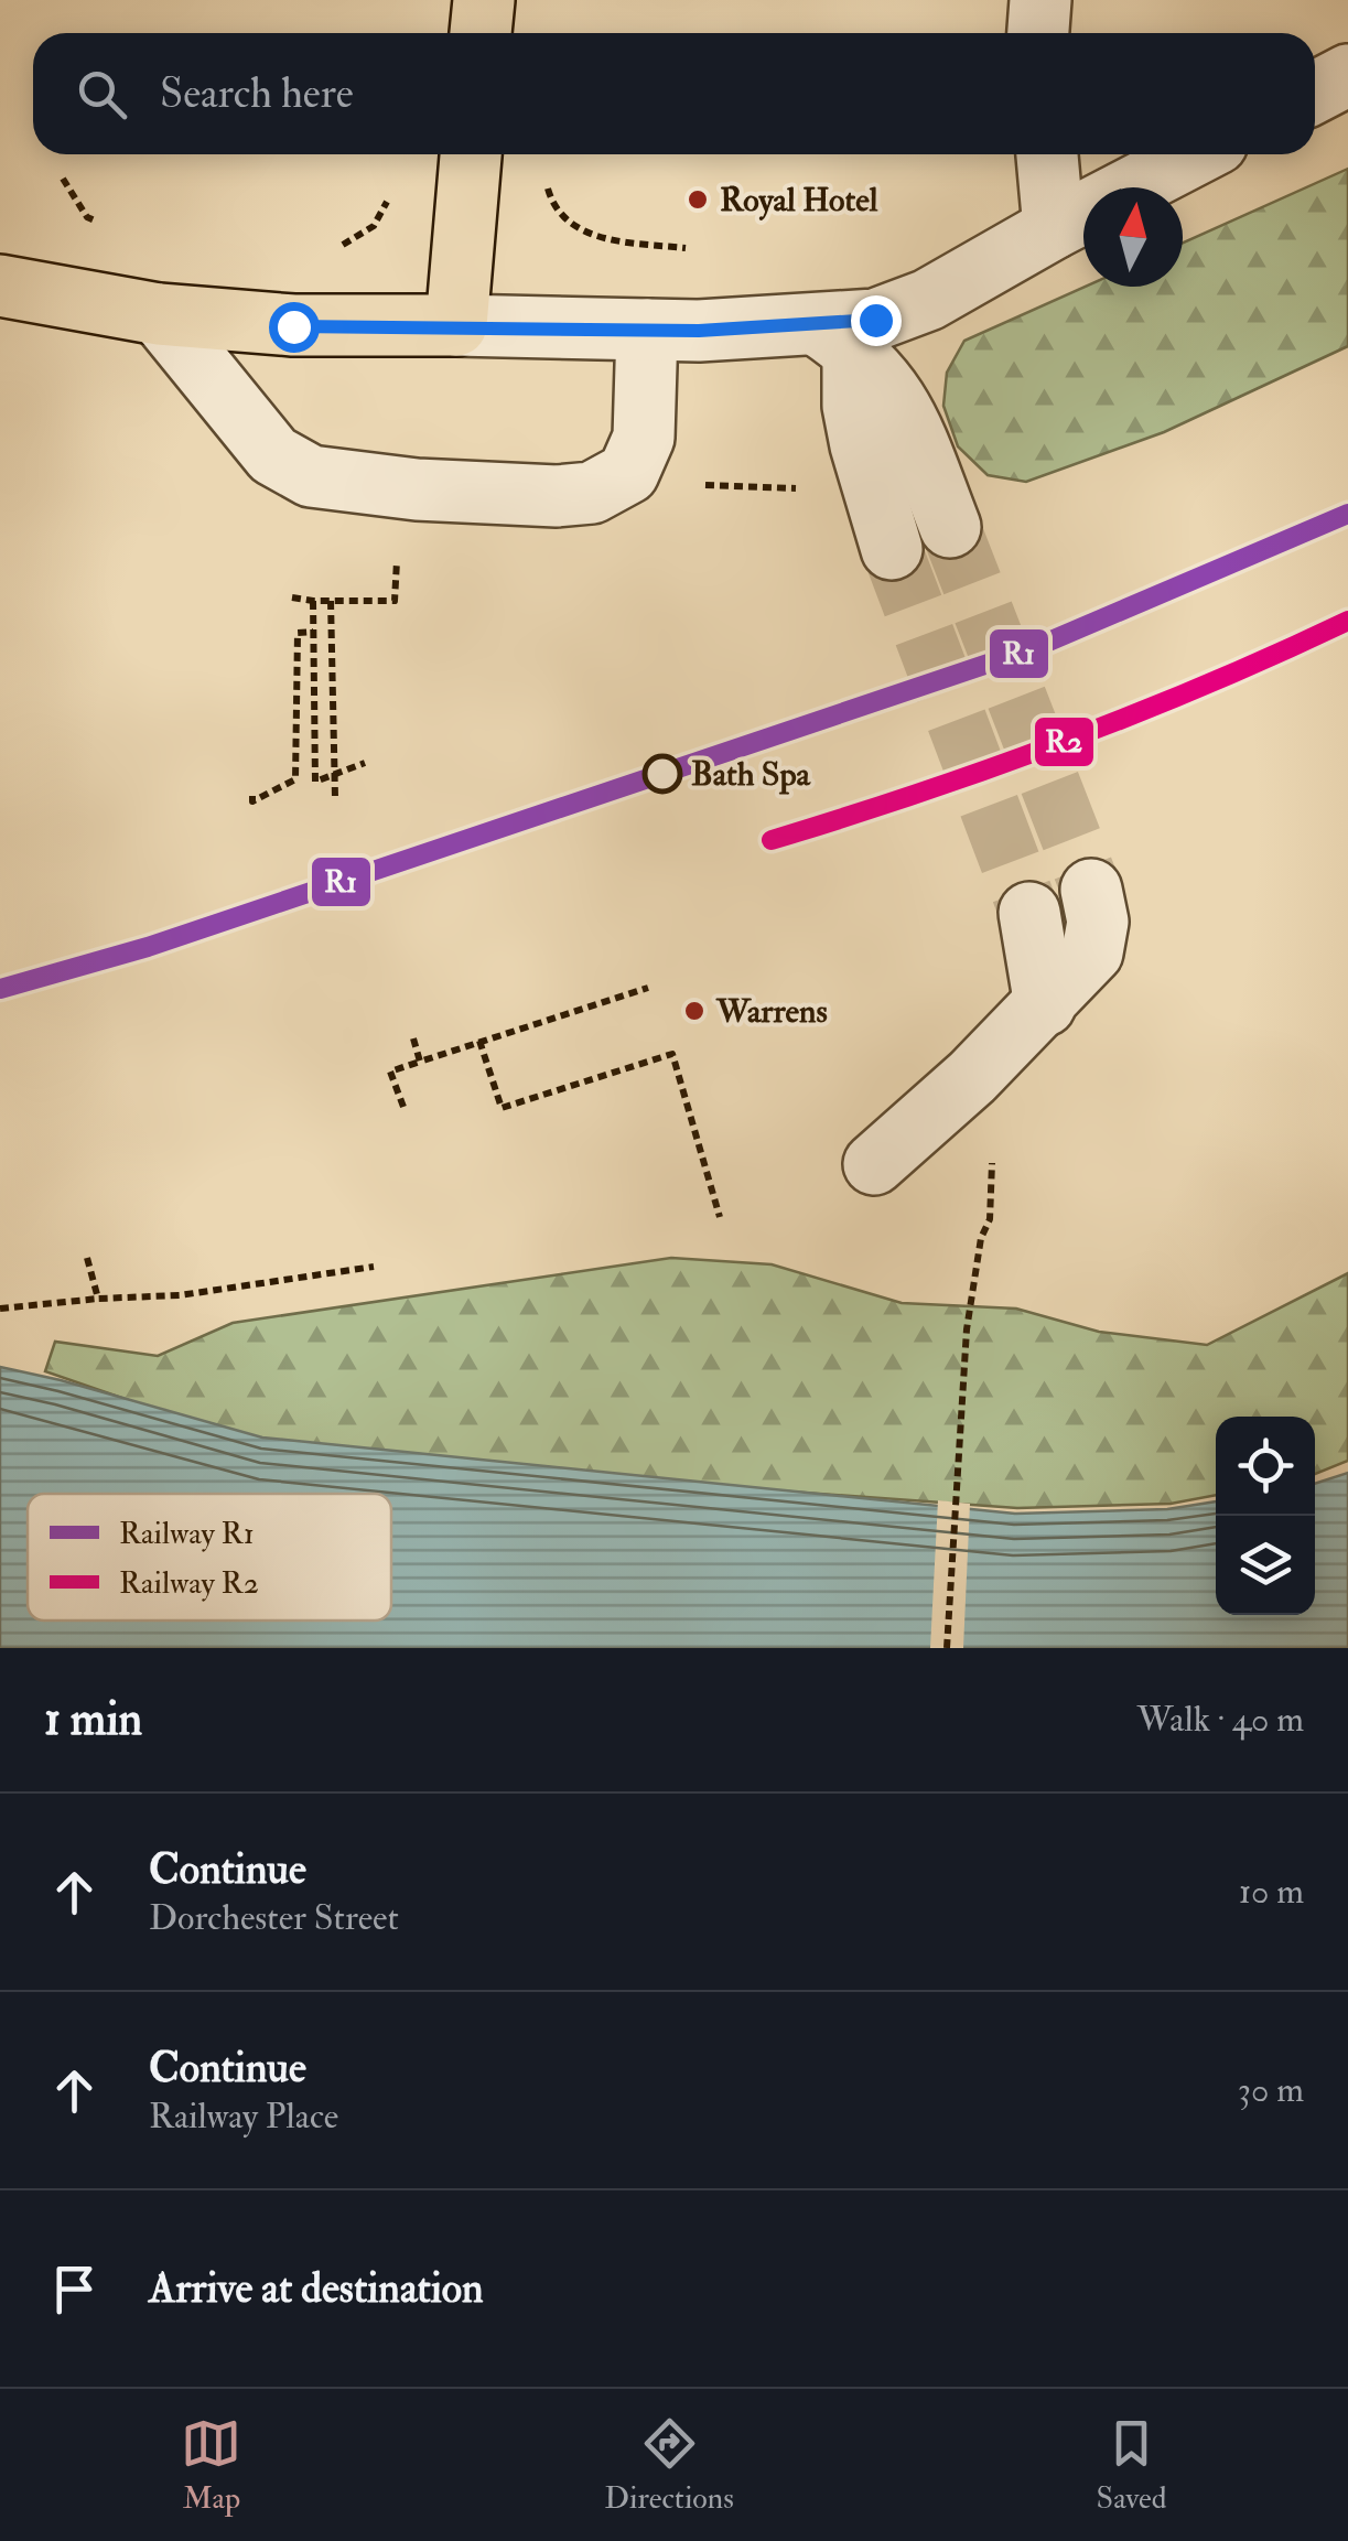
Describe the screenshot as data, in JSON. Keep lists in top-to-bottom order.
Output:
{
  "places": ["Royal Hotel", "Bath Spa", "Warrens"],
  "lines": ["rail line R1", "rail line R2"],
  "legend": ["Railway R1", "Railway R2"],
  "north": "top",
  "page": {
    "search": "Search here",
    "heading": ["1 min", "Walk · 40 m"],
    "list": [
      ["Continue", "Dorchester Street", "10 m"],
      ["Continue", "Railway Place", "30 m"],
      "Arrive at destination"
    ],
    "nav": ["Map", "Directions", "Saved"]
  }
}
